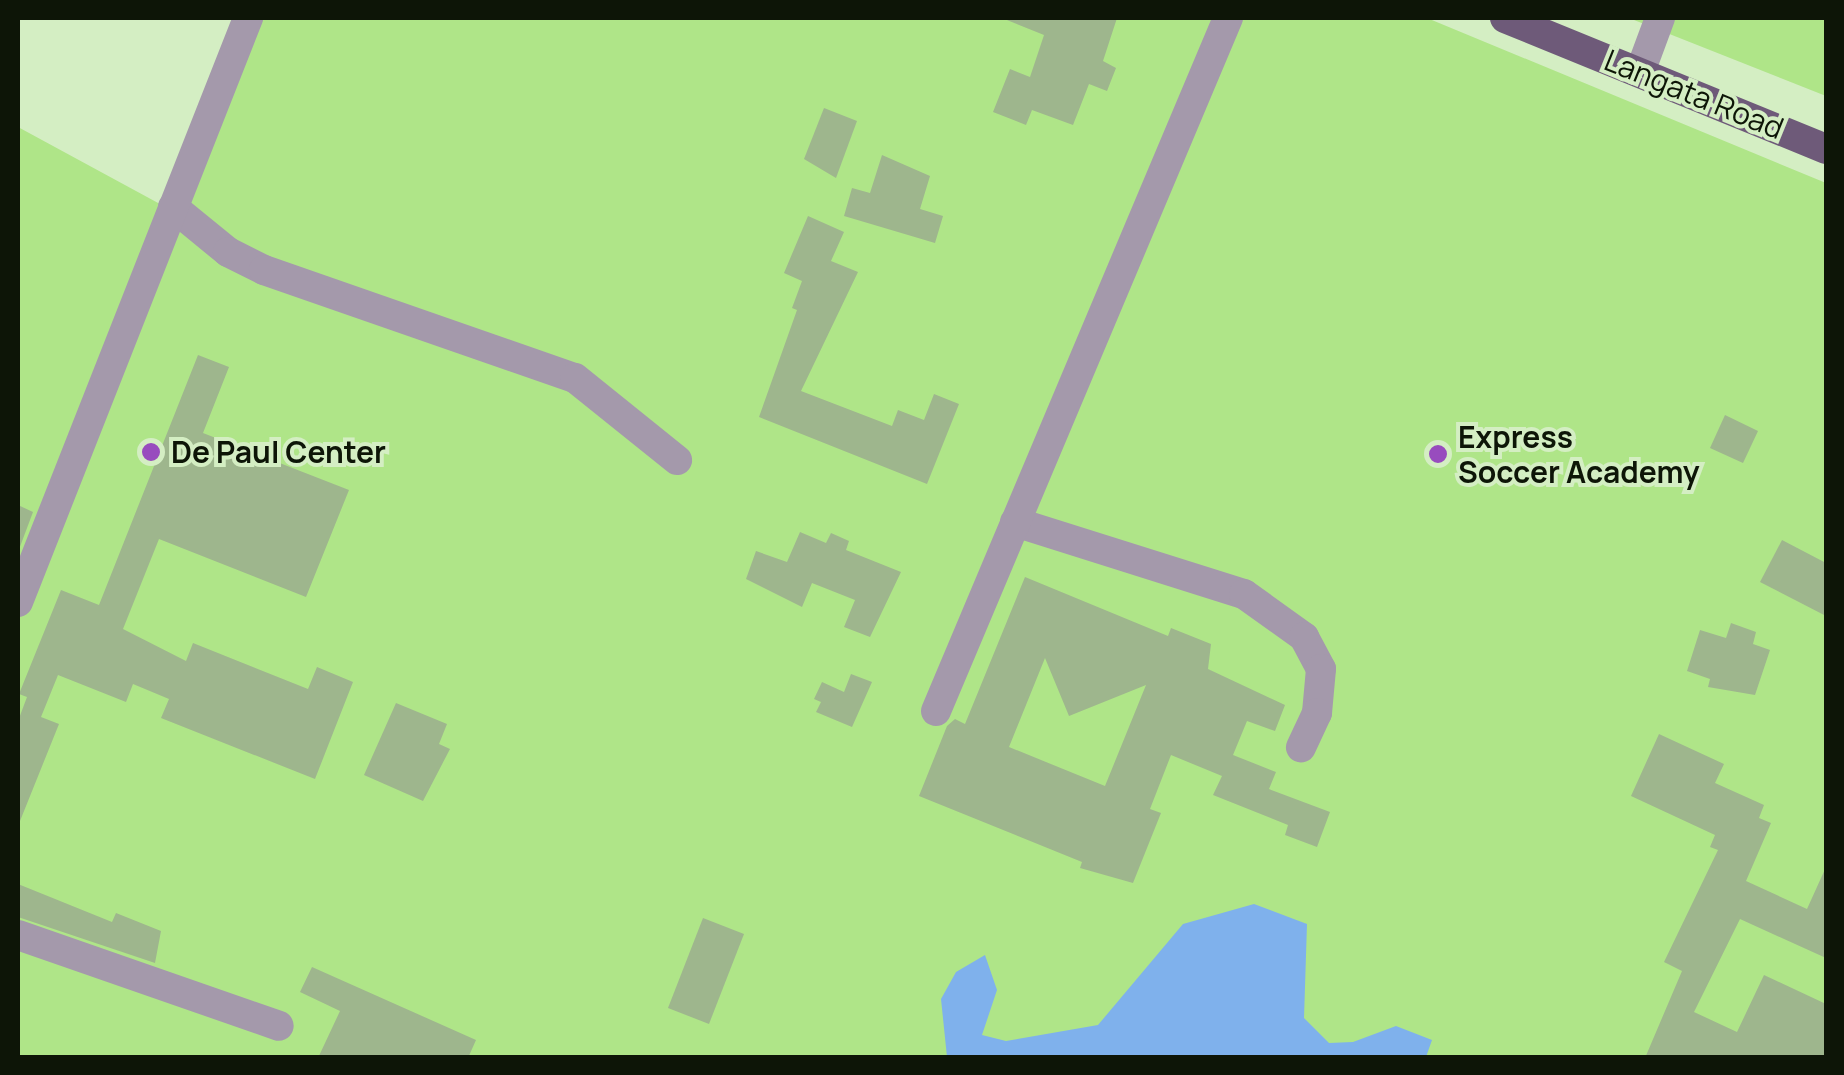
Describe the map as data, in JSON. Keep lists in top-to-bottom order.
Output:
{
  "streets": {
    "main road": ["Langata Road"]
  },
  "places": ["De Paul Center", "Express Soccer Academy"]
}
